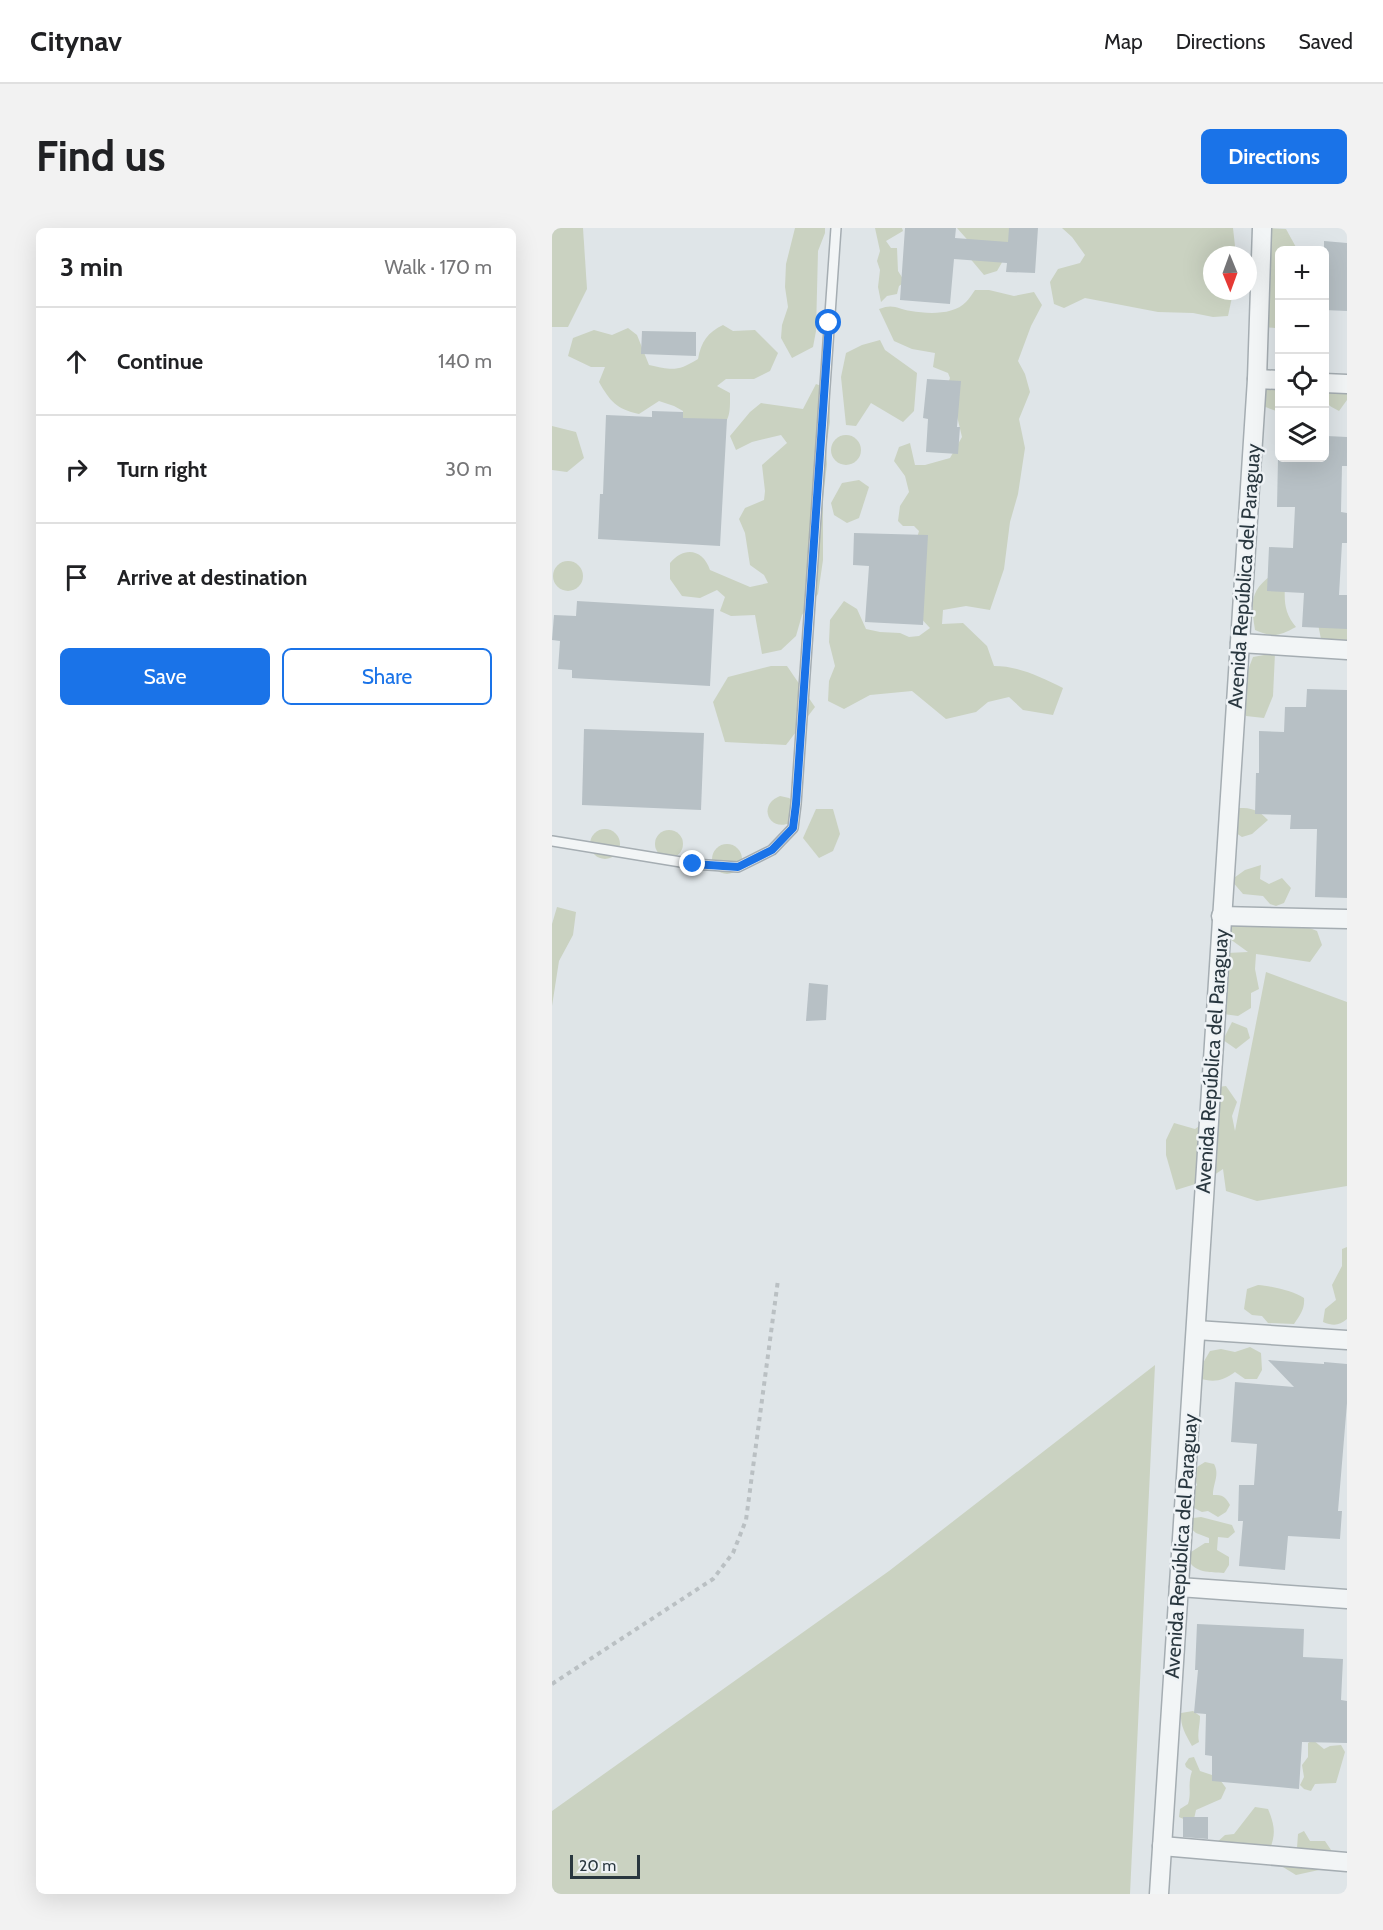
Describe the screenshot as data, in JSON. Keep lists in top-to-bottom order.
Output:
{
  "streets": {
    "street": ["Avenida República del Paraguay"]
  },
  "scale_bar": "20 m",
  "north": "bottom",
  "page": {
    "header": "Citynav",
    "nav": ["Map", "Directions", "Saved"],
    "buttons": [
      "Directions",
      ["Save", "Share"]
    ],
    "title": "Find us",
    "heading": ["3 min", "Walk · 170 m"],
    "map_buttons": ["+", "−"],
    "list": [
      ["Continue", "140 m"],
      ["Turn right", "30 m"],
      "Arrive at destination"
    ],
    "scale": "20 m"
  }
}
